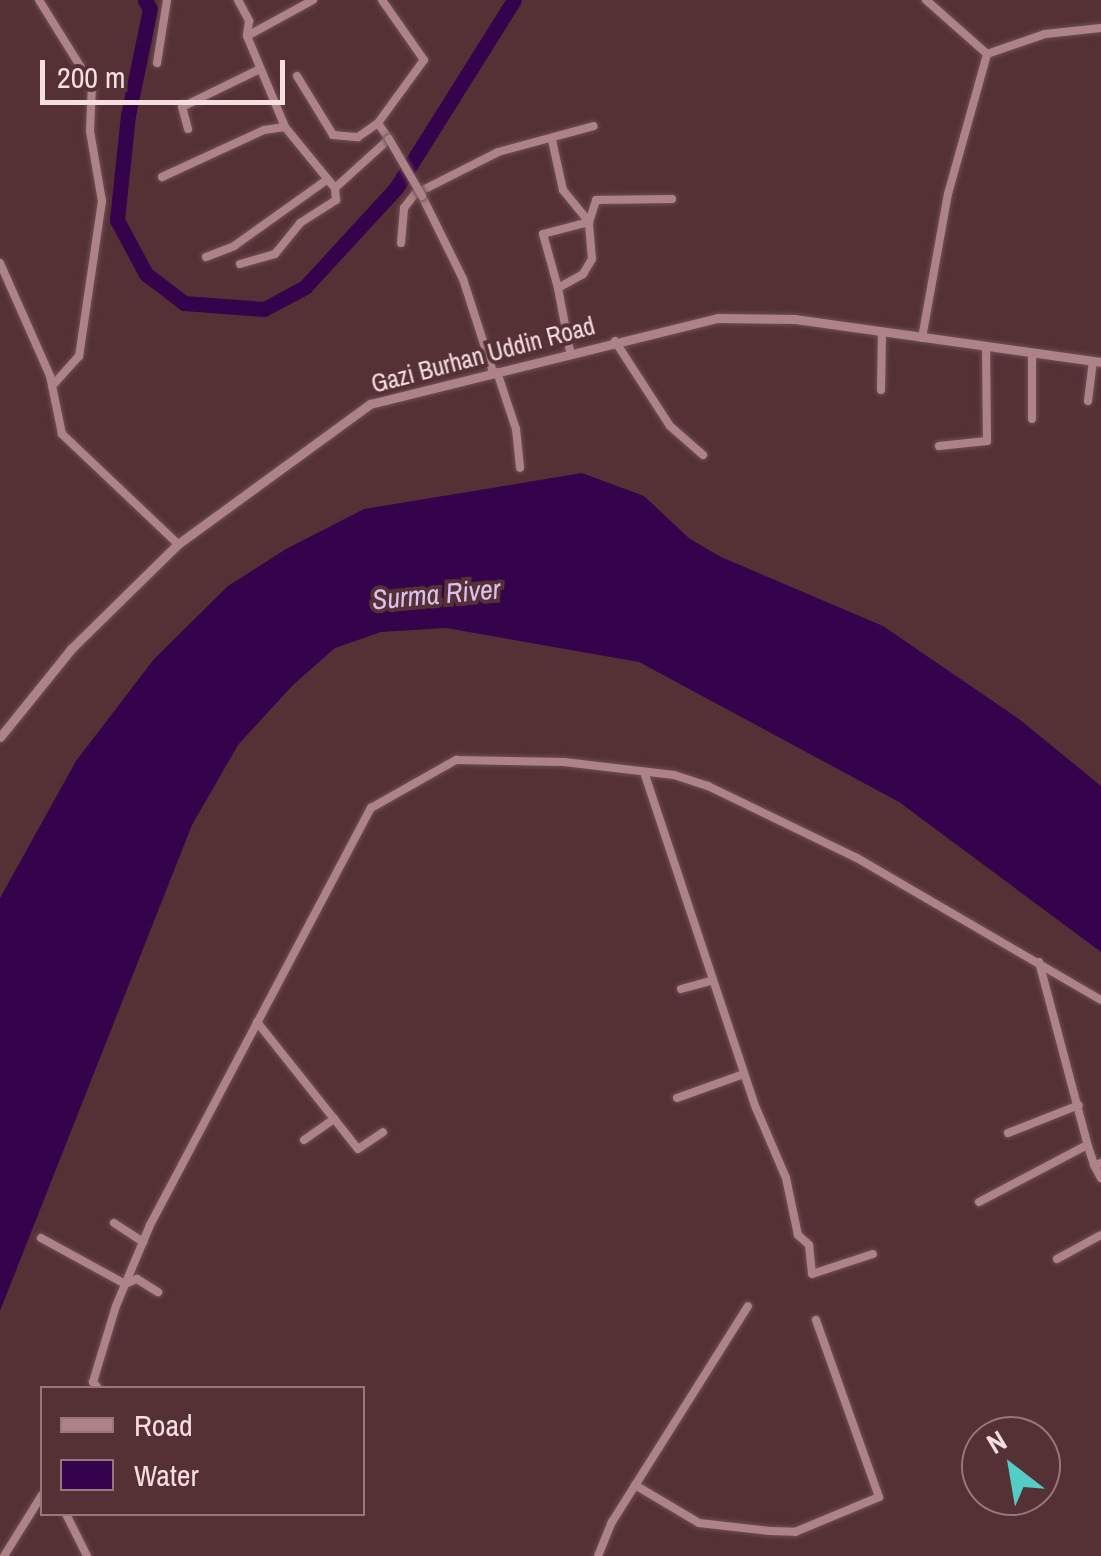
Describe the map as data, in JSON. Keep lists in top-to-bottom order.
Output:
{
  "streets": {
    "street": ["Gazi Burhan Uddin Road"]
  },
  "water": ["Surma River"],
  "legend": ["Road", "Water"],
  "scale_bar": "200 m",
  "north": "top left"
}
